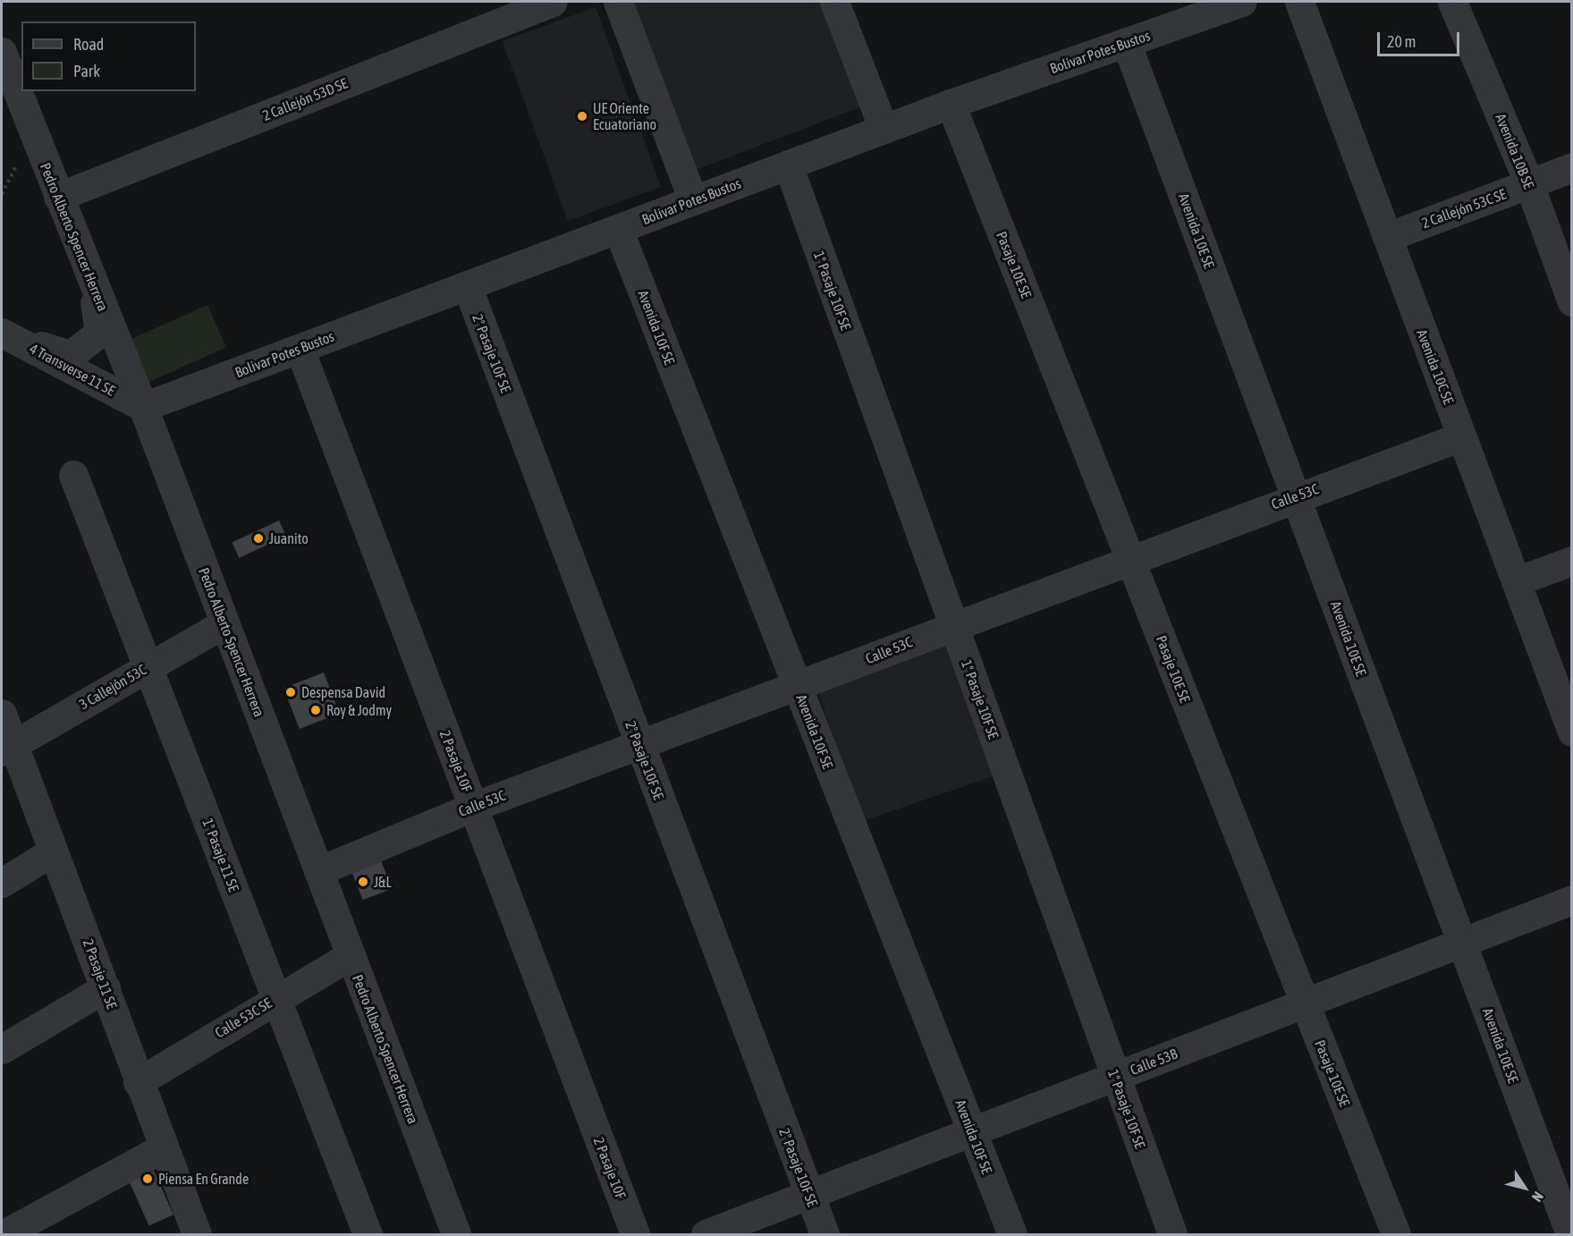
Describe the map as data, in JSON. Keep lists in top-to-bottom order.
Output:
{
  "streets": {
    "street": [
      "Bolivar Potes Bustos",
      "2 Callejón 53D SE",
      "Avenida 10B SE",
      "2 Callejón 53C SE",
      "Avenida 10E SE",
      "Pedro Alberto Spencer Herrera",
      "Pasaje 10E SE",
      "1° Pasaje 10F SE",
      "Avenida 10F SE",
      "2° Pasaje 10F SE",
      "Avenida 10C SE",
      "4 Transverse 11 SE",
      "Calle 53C",
      "3 Callejón 53C",
      "2 Pasaje 10F",
      "1° Pasaje 11 SE",
      "2 Pasaje 11 SE",
      "Calle 53C SE",
      "Calle 53B"
    ]
  },
  "crossings": [
    ["Bolivar Potes Bustos", "Avenida 10E SE"],
    ["Bolivar Potes Bustos", "Pedro Alberto Spencer Herrera"],
    ["Bolivar Potes Bustos", "Pasaje 10E SE"],
    ["Bolivar Potes Bustos", "1° Pasaje 10F SE"],
    ["Bolivar Potes Bustos", "Avenida 10F SE"],
    ["Bolivar Potes Bustos", "2° Pasaje 10F SE"],
    ["Bolivar Potes Bustos", "4 Transverse 11 SE"],
    ["Bolivar Potes Bustos", "2 Pasaje 10F"],
    ["2 Callejón 53D SE", "Pedro Alberto Spencer Herrera"],
    ["Avenida 10B SE", "2 Callejón 53C SE"],
    ["2 Callejón 53C SE", "Avenida 10C SE"],
    ["Avenida 10E SE", "Calle 53C"],
    ["Avenida 10E SE", "Calle 53B"],
    ["Pedro Alberto Spencer Herrera", "4 Transverse 11 SE"],
    ["Pedro Alberto Spencer Herrera", "Calle 53C"],
    ["Pedro Alberto Spencer Herrera", "3 Callejón 53C"],
    ["Pedro Alberto Spencer Herrera", "Calle 53C SE"],
    ["Pasaje 10E SE", "Calle 53C"],
    ["Pasaje 10E SE", "Calle 53B"],
    ["1° Pasaje 10F SE", "Calle 53C"],
    ["1° Pasaje 10F SE", "Calle 53B"],
    ["Avenida 10F SE", "Calle 53C"],
    ["Avenida 10F SE", "Calle 53B"],
    ["2° Pasaje 10F SE", "Calle 53C"],
    ["2° Pasaje 10F SE", "Calle 53B"],
    ["Avenida 10C SE", "Calle 53C"],
    ["Calle 53C", "2 Pasaje 10F"],
    ["3 Callejón 53C", "1° Pasaje 11 SE"],
    ["3 Callejón 53C", "2 Pasaje 11 SE"],
    ["1° Pasaje 11 SE", "Calle 53C SE"],
    ["2 Pasaje 11 SE", "Calle 53C SE"]
  ],
  "places": [
    "UE Oriente Ecuatoriano",
    "Juanito",
    "Despensa David",
    "Roy & Jodmy",
    "J&L",
    "Piensa En Grande"
  ],
  "legend": ["Road", "Park"],
  "scale_bar": "20 m",
  "north": "bottom right"
}
